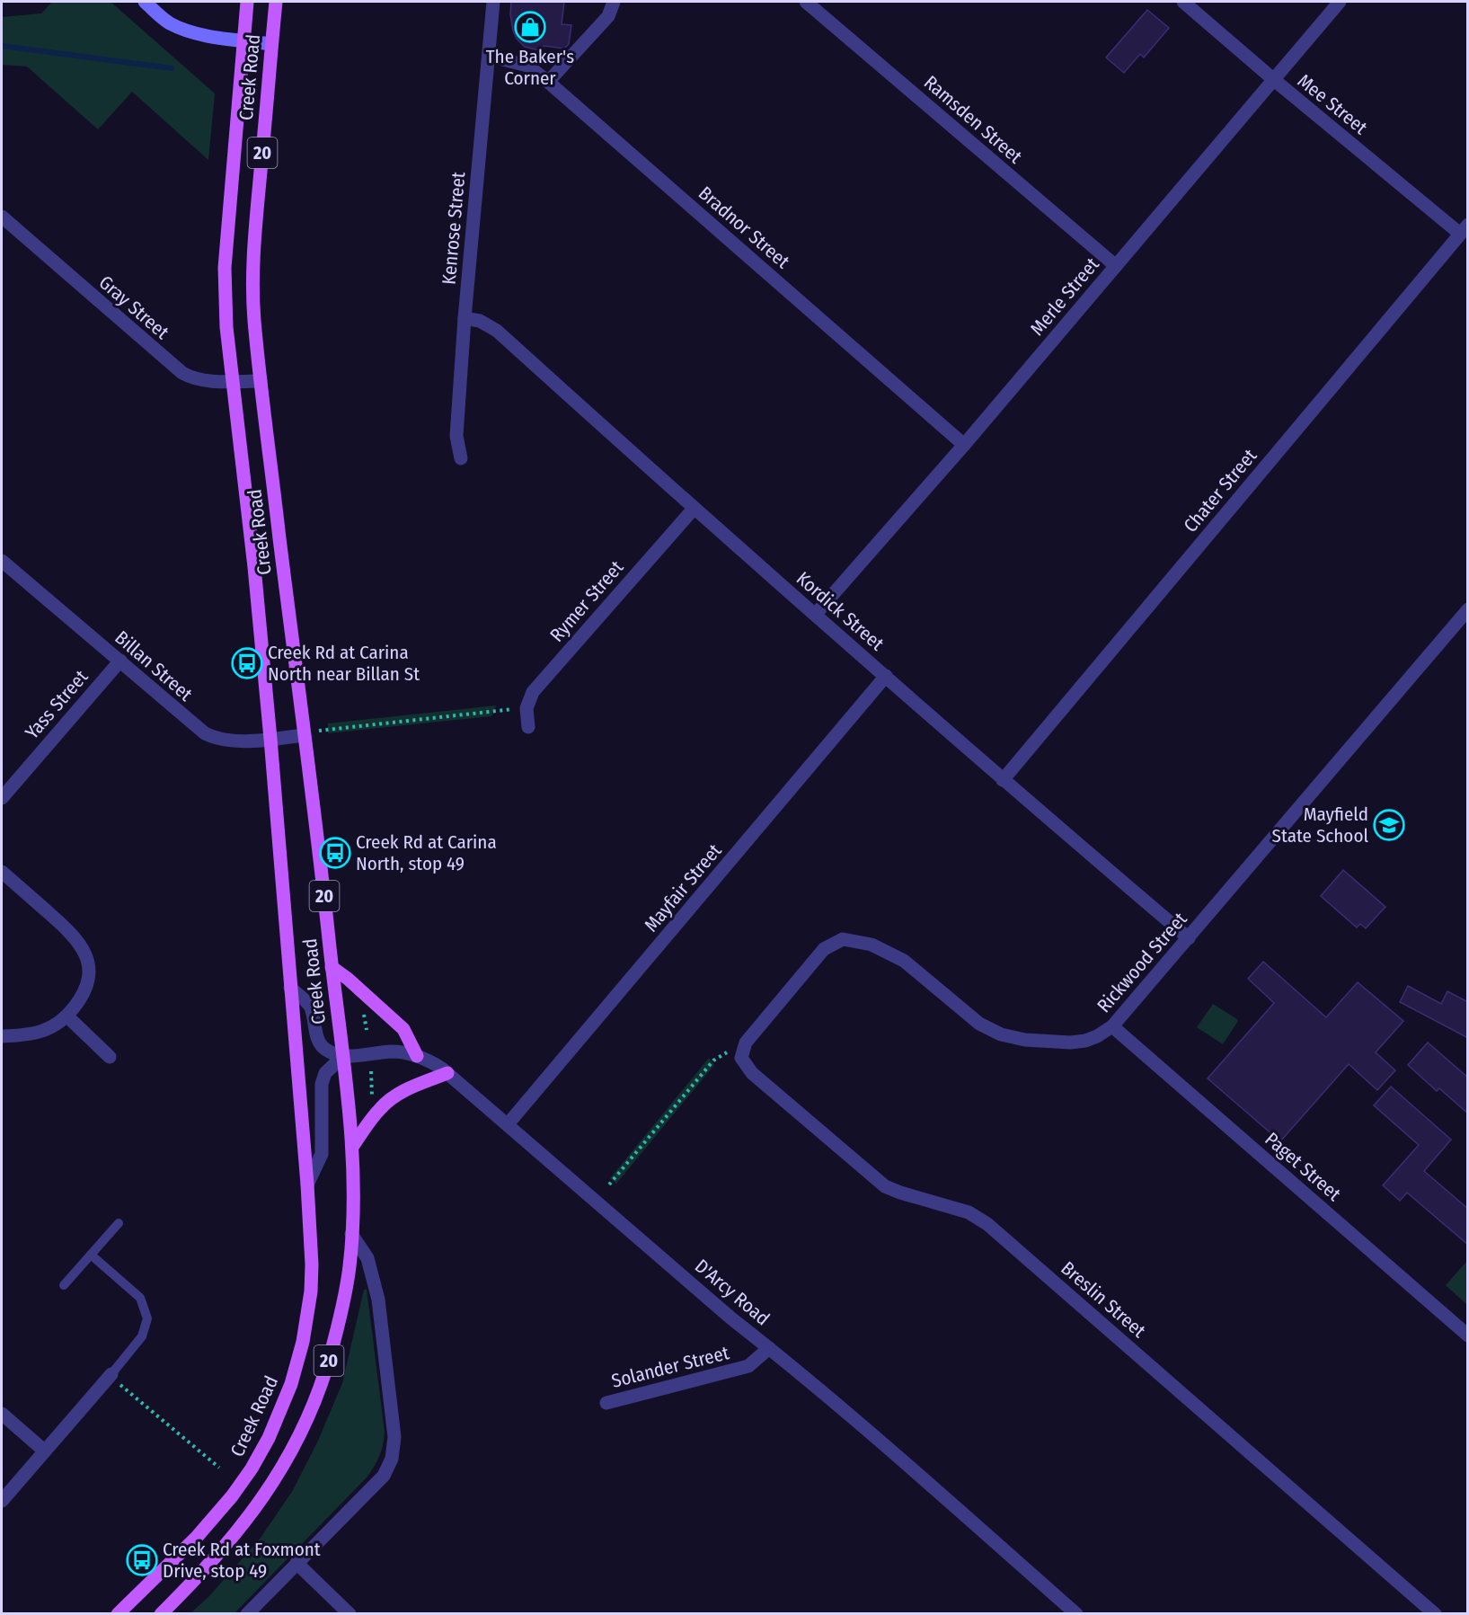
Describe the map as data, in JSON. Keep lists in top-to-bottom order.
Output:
{
  "streets": {
    "main road": ["Creek Road", "20"],
    "street": [
      "Mee Street",
      "Ramsden Street",
      "Bradnor Street",
      "Kenrose Street",
      "Merle Street",
      "Gray Street",
      "Chater Street",
      "Rymer Street",
      "Kordick Street",
      "Billan Street",
      "Yass Street",
      "Mayfair Street",
      "Rickwood Street",
      "Paget Street",
      "D'Arcy Road",
      "Breslin Street",
      "Solander Street"
    ]
  },
  "crossings": [
    ["Creek Road", "Gray Street"],
    ["Creek Road", "Billan Street"],
    ["Creek Road", "D'Arcy Road"],
    ["Mee Street", "Merle Street"],
    ["Mee Street", "Chater Street"],
    ["Ramsden Street", "Merle Street"],
    ["Bradnor Street", "Kenrose Street"],
    ["Bradnor Street", "Merle Street"],
    ["Kenrose Street", "Kordick Street"],
    ["Merle Street", "Kordick Street"],
    ["Chater Street", "Kordick Street"],
    ["Rymer Street", "Kordick Street"],
    ["Kordick Street", "Mayfair Street"],
    ["Kordick Street", "Rickwood Street"],
    ["Billan Street", "Yass Street"],
    ["Mayfair Street", "D'Arcy Road"],
    ["Rickwood Street", "Paget Street"],
    ["Rickwood Street", "Breslin Street"],
    ["D'Arcy Road", "Solander Street"]
  ],
  "places": {
    "shop": ["The Baker's Corner"],
    "bus stop": ["Creek Rd at Carina North near Billan St", "Creek Rd at Carina North, stop 49", "Creek Rd at Foxmont Drive, stop 49"],
    "school or university": ["Mayfield State School"]
  }
}
